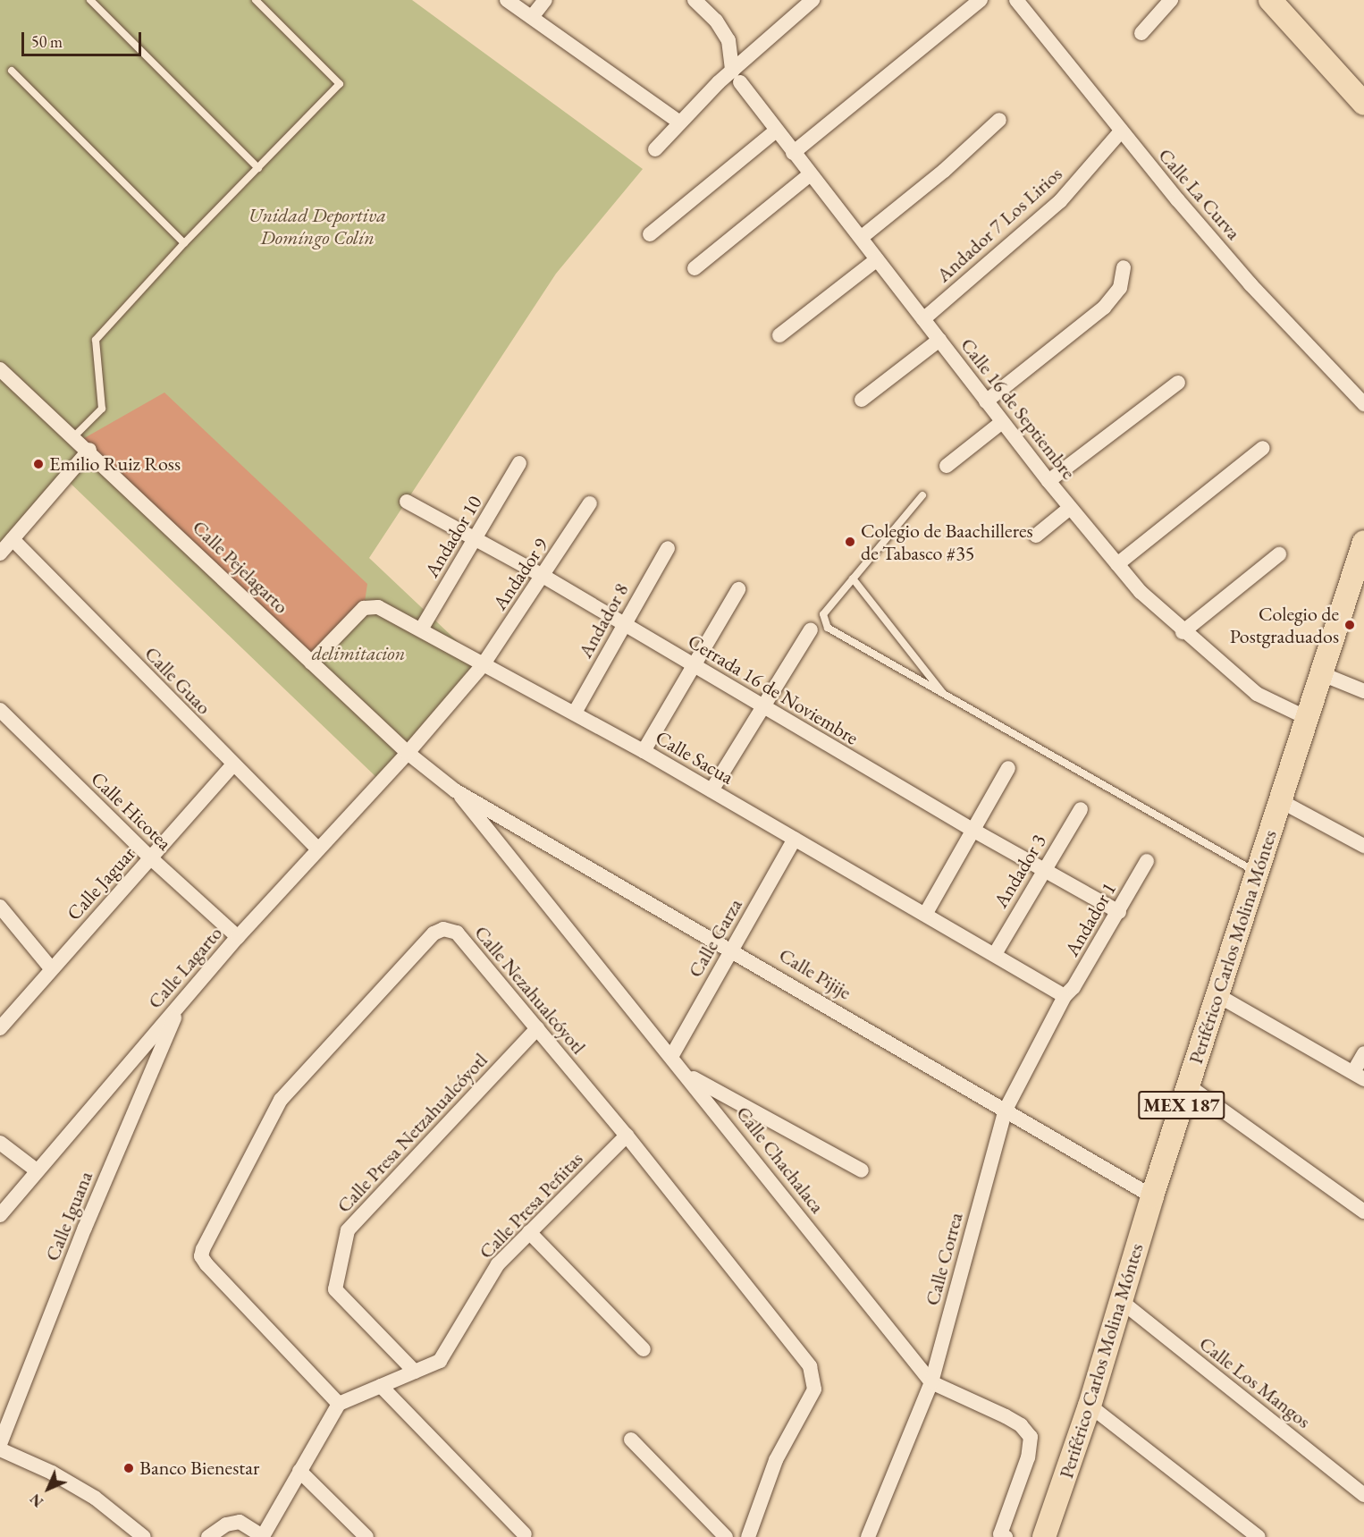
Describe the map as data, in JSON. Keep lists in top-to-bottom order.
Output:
{
  "streets": {
    "main road": ["Periférico Carlos Molina Móntes", "MEX 187"],
    "street": [
      "Calle La Curva",
      "Andador 7 Los Lirios",
      "Calle 16 de Septiembre",
      "Andador 10",
      "Calle Pejelagarto",
      "Andador 9",
      "Andador 8",
      "Calle Guao",
      "Cerrada 16 de Noviembre",
      "Calle Sacua",
      "Calle Hicotea",
      "Andador 3",
      "Calle Jaguar",
      "Andador 1",
      "Calle Garza",
      "Calle Lagarto",
      "Calle Pijije",
      "Calle Nezahualcóyotl",
      "Calle Presa Netzahualcóyotl",
      "Calle Chachalaca",
      "Calle Presa Peñitas",
      "Calle Iguana",
      "Calle Correa",
      "Calle Los Mangos"
    ]
  },
  "crossings": [
    ["Calle La Curva", "Andador 7 Los Lirios"],
    ["Andador 7 Los Lirios", "Calle 16 de Septiembre"],
    ["Calle 16 de Septiembre", "Periférico Carlos Molina Móntes"],
    ["Andador 10", "Cerrada 16 de Noviembre"],
    ["Andador 10", "Calle Sacua"],
    ["Calle Pejelagarto", "Andador 9"],
    ["Calle Pejelagarto", "Calle Sacua"],
    ["Calle Pejelagarto", "Calle Lagarto"],
    ["Calle Pejelagarto", "Calle Pijije"],
    ["Calle Pejelagarto", "Calle Chachalaca"],
    ["Andador 9", "Cerrada 16 de Noviembre"],
    ["Andador 9", "Calle Sacua"],
    ["Andador 9", "Calle Lagarto"],
    ["Andador 8", "Cerrada 16 de Noviembre"],
    ["Andador 8", "Calle Sacua"],
    ["Calle Guao", "Calle Jaguar"],
    ["Calle Guao", "Calle Lagarto"],
    ["Cerrada 16 de Noviembre", "Andador 3"],
    ["Cerrada 16 de Noviembre", "Andador 1"],
    ["Calle Sacua", "Andador 3"],
    ["Calle Sacua", "Andador 1"],
    ["Calle Sacua", "Calle Garza"],
    ["Calle Sacua", "Calle Correa"],
    ["Calle Hicotea", "Calle Jaguar"],
    ["Calle Hicotea", "Calle Lagarto"],
    ["Andador 1", "Calle Correa"],
    ["Calle Garza", "Calle Pijije"],
    ["Calle Garza", "Calle Chachalaca"],
    ["Periférico Carlos Molina Móntes", "Calle Pijije"],
    ["Periférico Carlos Molina Móntes", "Calle Los Mangos"],
    ["Calle Lagarto", "Calle Iguana"],
    ["Calle Pijije", "Calle Chachalaca"],
    ["Calle Pijije", "Calle Correa"],
    ["Calle Nezahualcóyotl", "Calle Presa Netzahualcóyotl"],
    ["Calle Nezahualcóyotl", "Calle Presa Peñitas"],
    ["Calle Presa Netzahualcóyotl", "Calle Presa Peñitas"],
    ["Calle Chachalaca", "Calle Correa"]
  ],
  "parks": ["Unidad Deportiva Domíngo Colín", "delimitacion"],
  "places": [
    "Emilio Ruiz Ross",
    "Colegio de Baachilleres de Tabasco #35",
    "Colegio de Postgraduados",
    "Banco Bienestar"
  ],
  "scale_bar": "50 m",
  "north": "bottom left"
}
